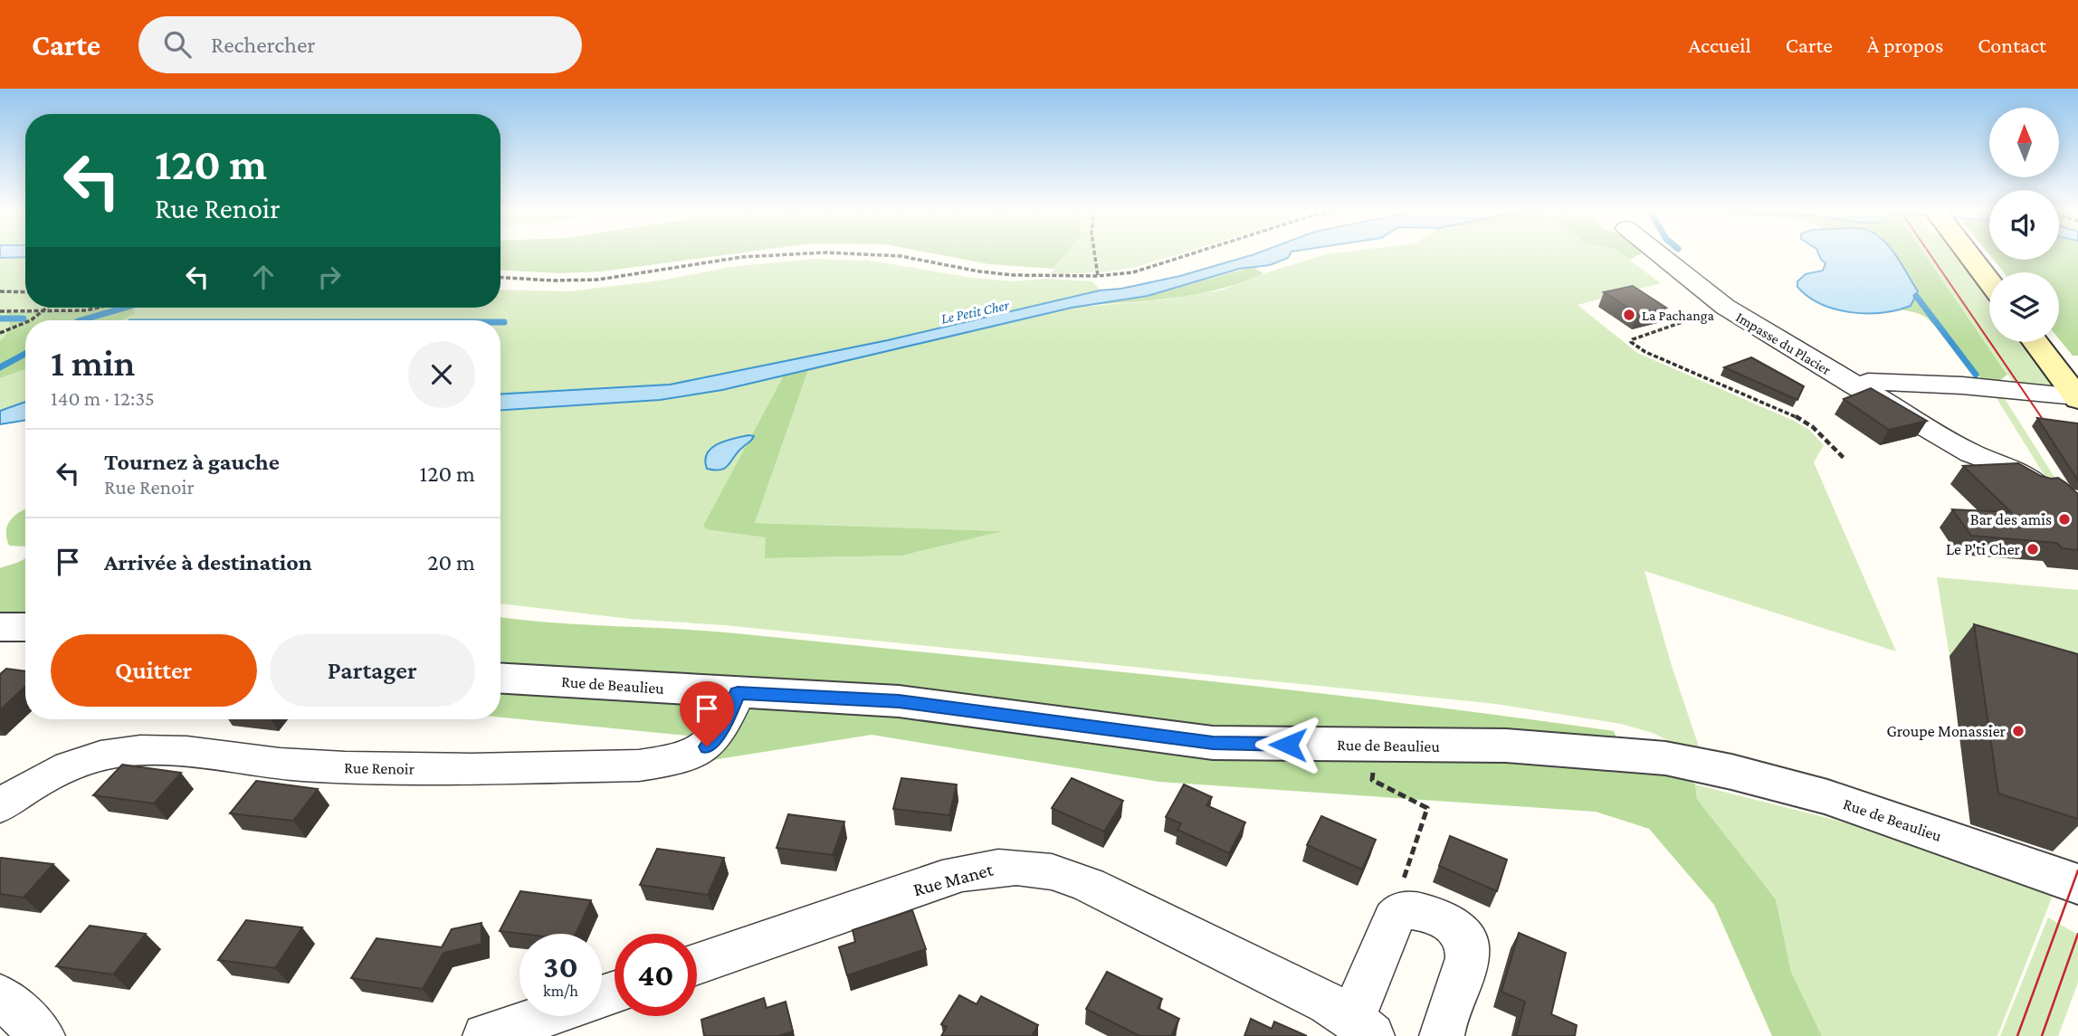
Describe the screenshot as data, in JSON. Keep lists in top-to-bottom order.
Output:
{
  "streets": {
    "street": [
      "Impasse du Placier",
      "Rue de Beaulieu",
      "Rue Renoir",
      "Rue Manet"
    ]
  },
  "crossings": [
    ["Rue de Beaulieu", "Rue Renoir"]
  ],
  "water": ["Le Petit Cher"],
  "places": [
    "La Pachanga",
    "Bar des amis",
    "Le P'ti Cher",
    "Groupe Monassier"
  ],
  "north": "top",
  "page": {
    "header": "Carte",
    "search": "Rechercher",
    "nav": [
      "Accueil",
      "Carte",
      "À propos",
      "Contact"
    ],
    "turn": ["120 m", "Rue Renoir"],
    "heading": ["1 min", "140 m · 12:35"],
    "list": [
      {
        "name": "Tournez à gauche",
        "note": "Rue Renoir",
        "value": "120 m"
      },
      {
        "name": "Arrivée à destination",
        "value": "20 m"
      }
    ],
    "buttons": ["Quitter", "Partager"],
    "speed": "30 km/h",
    "limit": "40"
  }
}
